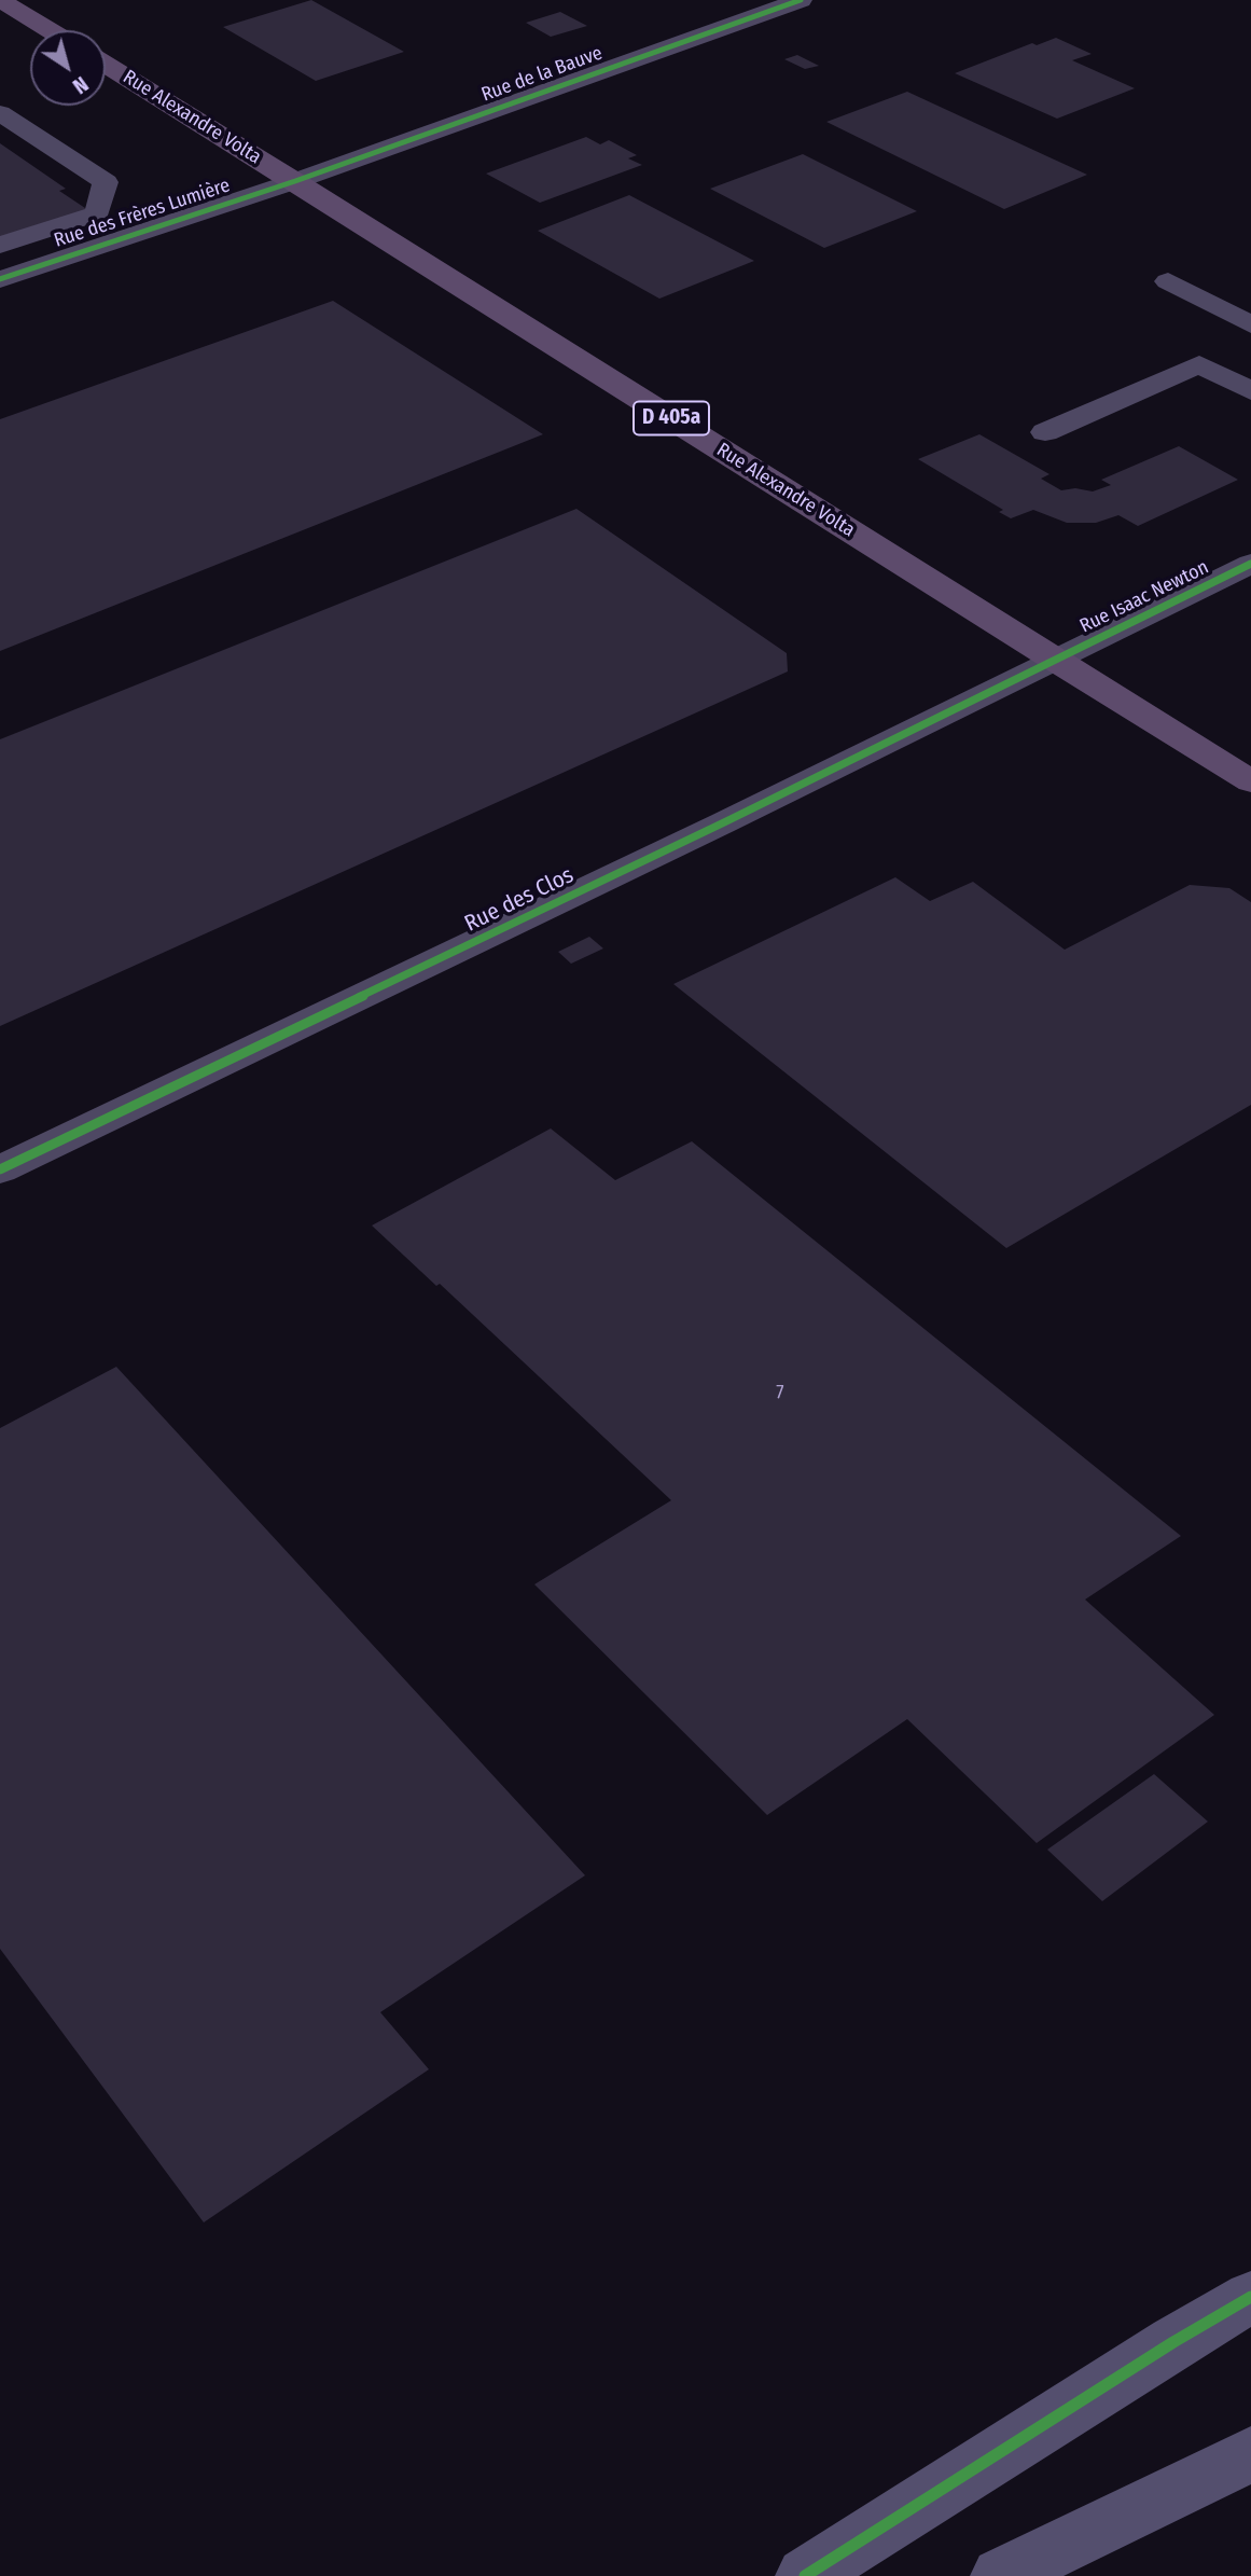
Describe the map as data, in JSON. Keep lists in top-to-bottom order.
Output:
{
  "streets": {
    "main road": ["Rue Alexandre Volta", "D 405a"],
    "street": [
      "Rue de la Bauve",
      "Rue des Frères Lumière",
      "Rue Isaac Newton",
      "Rue des Clos"
    ]
  },
  "crossings": [
    ["Rue de la Bauve", "Rue Alexandre Volta"],
    ["Rue de la Bauve", "Rue des Frères Lumière"],
    ["Rue Alexandre Volta", "Rue des Frères Lumière"],
    ["Rue Alexandre Volta", "Rue Isaac Newton"],
    ["Rue Alexandre Volta", "Rue des Clos"],
    ["Rue Isaac Newton", "Rue des Clos"]
  ],
  "house_numbers": ["7"],
  "north": "bottom right"
}
